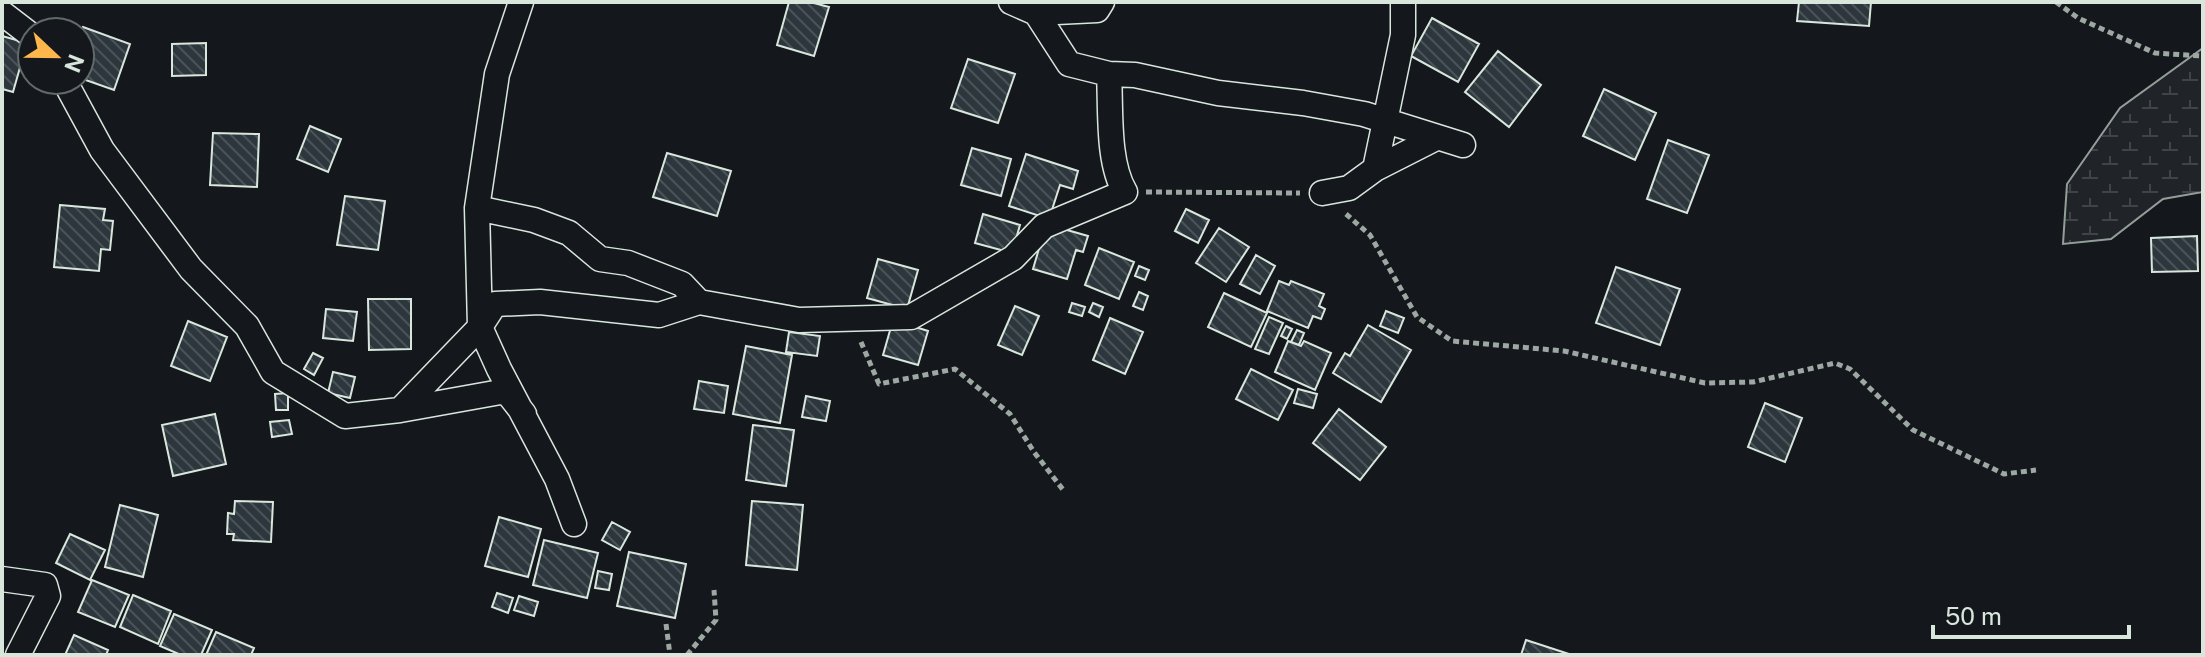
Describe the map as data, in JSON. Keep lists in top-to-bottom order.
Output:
{
  "scale_bar": "50 m",
  "north": "right"
}
